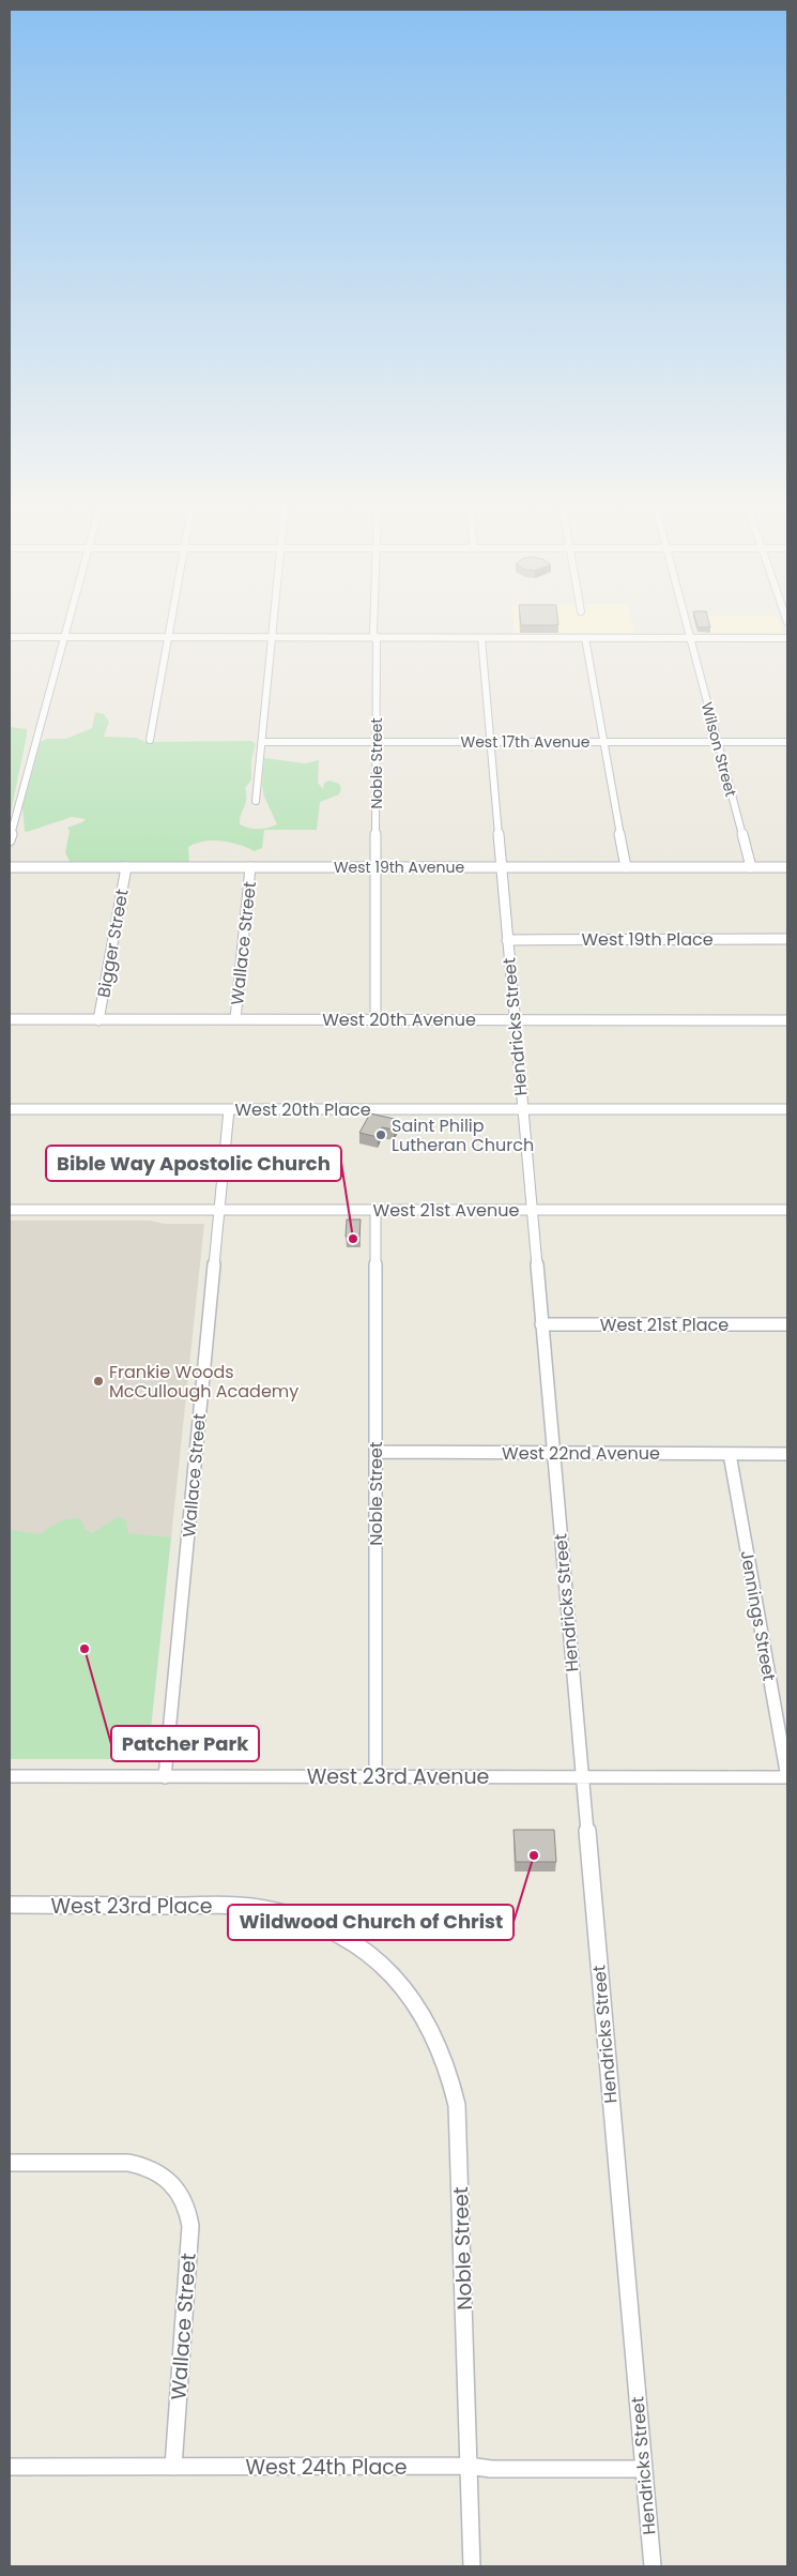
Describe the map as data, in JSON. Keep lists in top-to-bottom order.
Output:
{
  "streets": {
    "street": [
      "West 17th Avenue",
      "Wilson Street",
      "Noble Street",
      "West 19th Avenue",
      "West 19th Place",
      "Bigger Street",
      "Wallace Street",
      "West 20th Avenue",
      "Hendricks Street",
      "West 20th Place",
      "West 21st Avenue",
      "West 21st Place",
      "West 22nd Avenue",
      "Jennings Street",
      "West 23rd Avenue",
      "West 23rd Place",
      "West 24th Place"
    ]
  },
  "crossings": [
    ["West 17th Avenue", "Wilson Street"],
    ["West 17th Avenue", "Noble Street"],
    ["West 17th Avenue", "Hendricks Street"],
    ["Wilson Street", "West 19th Avenue"],
    ["Noble Street", "West 19th Avenue"],
    ["Noble Street", "West 20th Avenue"],
    ["Noble Street", "West 21st Avenue"],
    ["Noble Street", "West 22nd Avenue"],
    ["Noble Street", "West 23rd Avenue"],
    ["Noble Street", "West 23rd Place"],
    ["Noble Street", "West 24th Place"],
    ["West 19th Avenue", "Bigger Street"],
    ["West 19th Avenue", "Wallace Street"],
    ["West 19th Avenue", "Hendricks Street"],
    ["West 19th Place", "Hendricks Street"],
    ["Bigger Street", "West 20th Avenue"],
    ["Wallace Street", "West 20th Avenue"],
    ["Wallace Street", "West 20th Place"],
    ["Wallace Street", "West 21st Avenue"],
    ["Wallace Street", "West 23rd Avenue"],
    ["Wallace Street", "West 24th Place"],
    ["West 20th Avenue", "Hendricks Street"],
    ["Hendricks Street", "West 20th Place"],
    ["Hendricks Street", "West 21st Avenue"],
    ["Hendricks Street", "West 21st Place"],
    ["Hendricks Street", "West 22nd Avenue"],
    ["Hendricks Street", "West 23rd Avenue"],
    ["Hendricks Street", "West 24th Place"],
    ["West 22nd Avenue", "Jennings Street"],
    ["Jennings Street", "West 23rd Avenue"]
  ],
  "places": [
    "Saint Philip Lutheran Church",
    "Bible Way Apostolic Church",
    "Frankie Woods McCullough Academy",
    "Patcher Park",
    "Wildwood Church of Christ"
  ]
}
